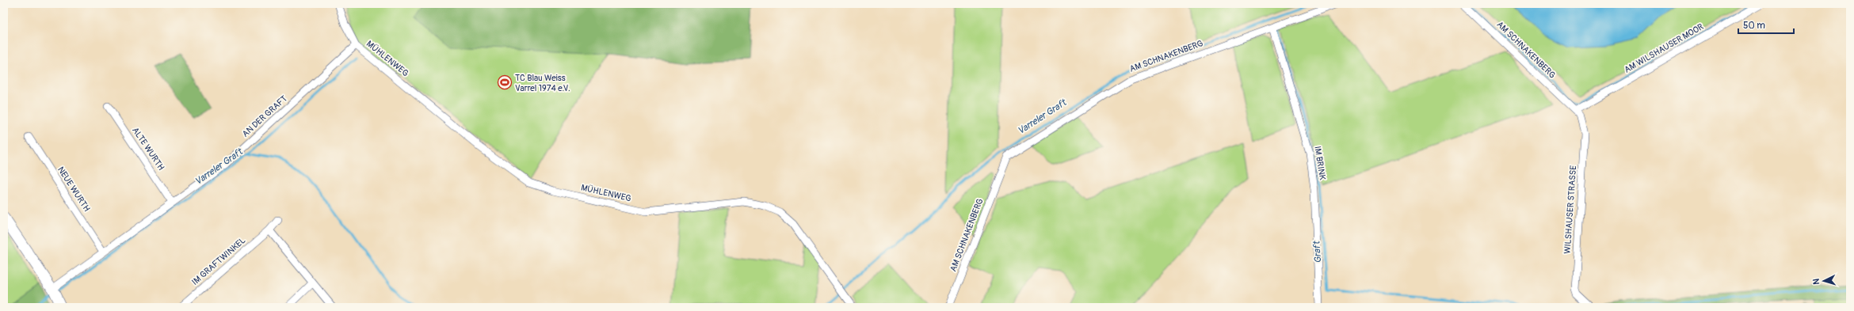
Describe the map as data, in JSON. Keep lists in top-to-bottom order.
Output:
{
  "streets": {
    "street": [
      "AM WILSHAUSER MOOR",
      "AM SCHNAKENBERG",
      "MÜHLENWEG",
      "AN DER GRAFT",
      "ALTE WURTH",
      "IM BRINK",
      "NEUE WURTH",
      "WILSHAUSER STRASSE",
      "IM GRAFTWINKEL"
    ]
  },
  "crossings": [
    ["AM WILSHAUSER MOOR", "AM SCHNAKENBERG"],
    ["AM WILSHAUSER MOOR", "WILSHAUSER STRASSE"],
    ["AM SCHNAKENBERG", "IM BRINK"],
    ["AM SCHNAKENBERG", "WILSHAUSER STRASSE"],
    ["MÜHLENWEG", "AN DER GRAFT"],
    ["AN DER GRAFT", "ALTE WURTH"],
    ["AN DER GRAFT", "NEUE WURTH"]
  ],
  "water": ["Varreler Graft", "Graft"],
  "places": {
    "sports": ["TC Blau Weiss Varrel 1974 e.V."]
  },
  "scale_bar": "50 m",
  "north": "left"
}
